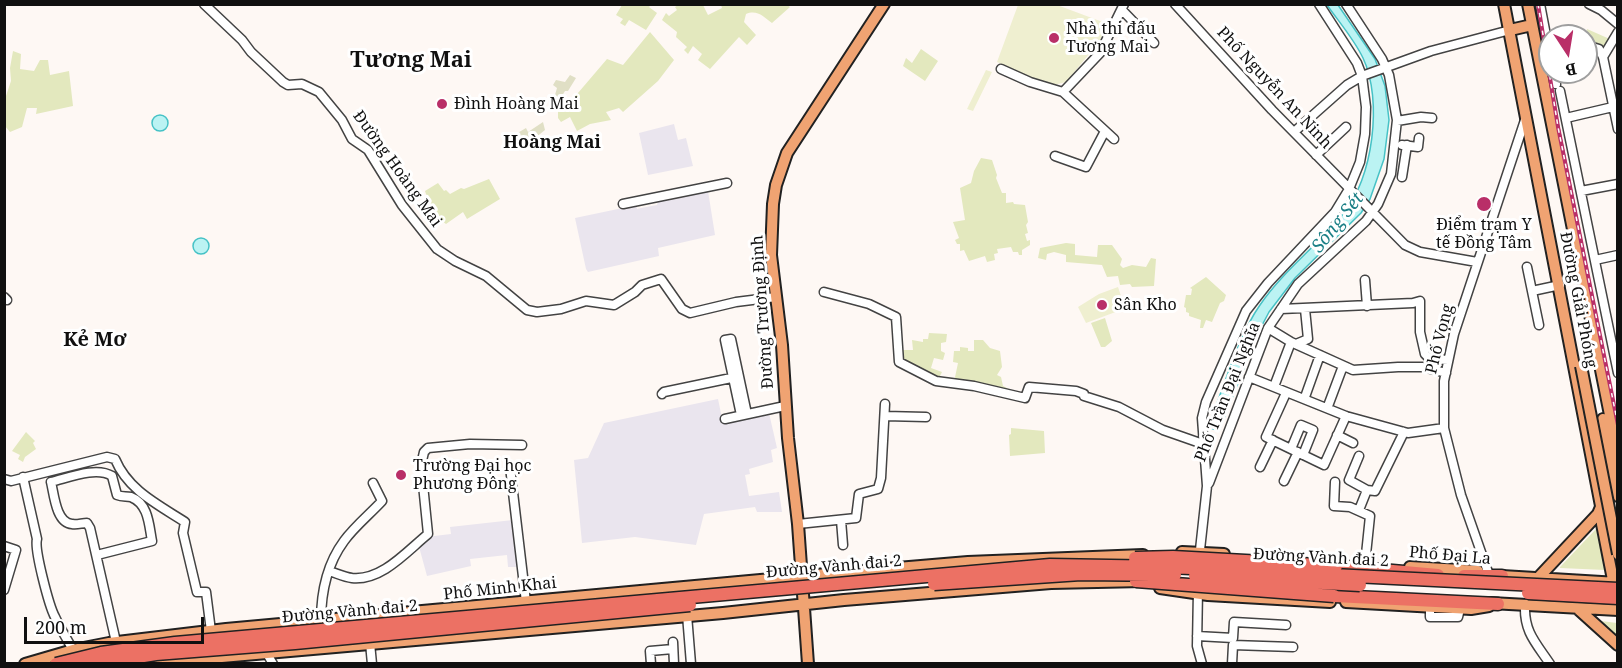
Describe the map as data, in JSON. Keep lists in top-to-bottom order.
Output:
{
  "streets": {
    "highway": ["Đường Vành đai 2"],
    "main road": [
      "Đường Giải Phóng",
      "Đường Trương Định",
      "Phố Đại La",
      "Phố Minh Khai"
    ],
    "street": [
      "Phố Nguyễn An Ninh",
      "Đường Hoàng Mai",
      "Phố Vọng",
      "Phố Trần Đại Nghĩa"
    ]
  },
  "crossings": [
    ["Phố Nguyễn An Ninh", "Phố Trần Đại Nghĩa"],
    ["Đường Hoàng Mai", "Đường Trương Định"],
    ["Đường Giải Phóng", "Phố Vọng"],
    ["Đường Giải Phóng", "Đường Vành đai 2"],
    ["Đường Trương Định", "Phố Đại La"],
    ["Đường Trương Định", "Phố Minh Khai"],
    ["Phố Vọng", "Phố Đại La"],
    ["Phố Trần Đại Nghĩa", "Phố Đại La"],
    ["Phố Đại La", "Phố Minh Khai"]
  ],
  "districts": ["Tương Mai", "Hoàng Mai", "Kẻ Mơ"],
  "water": ["Sông Sét"],
  "places": [
    "Nhà thi đấu Tương Mai",
    "Đình Hoàng Mai",
    "Điểm trạm Y tế Đồng Tâm",
    "Sân Kho",
    "Trường Đại học Phương Đông"
  ],
  "scale_bar": "200 m",
  "north": "bottom"
}
